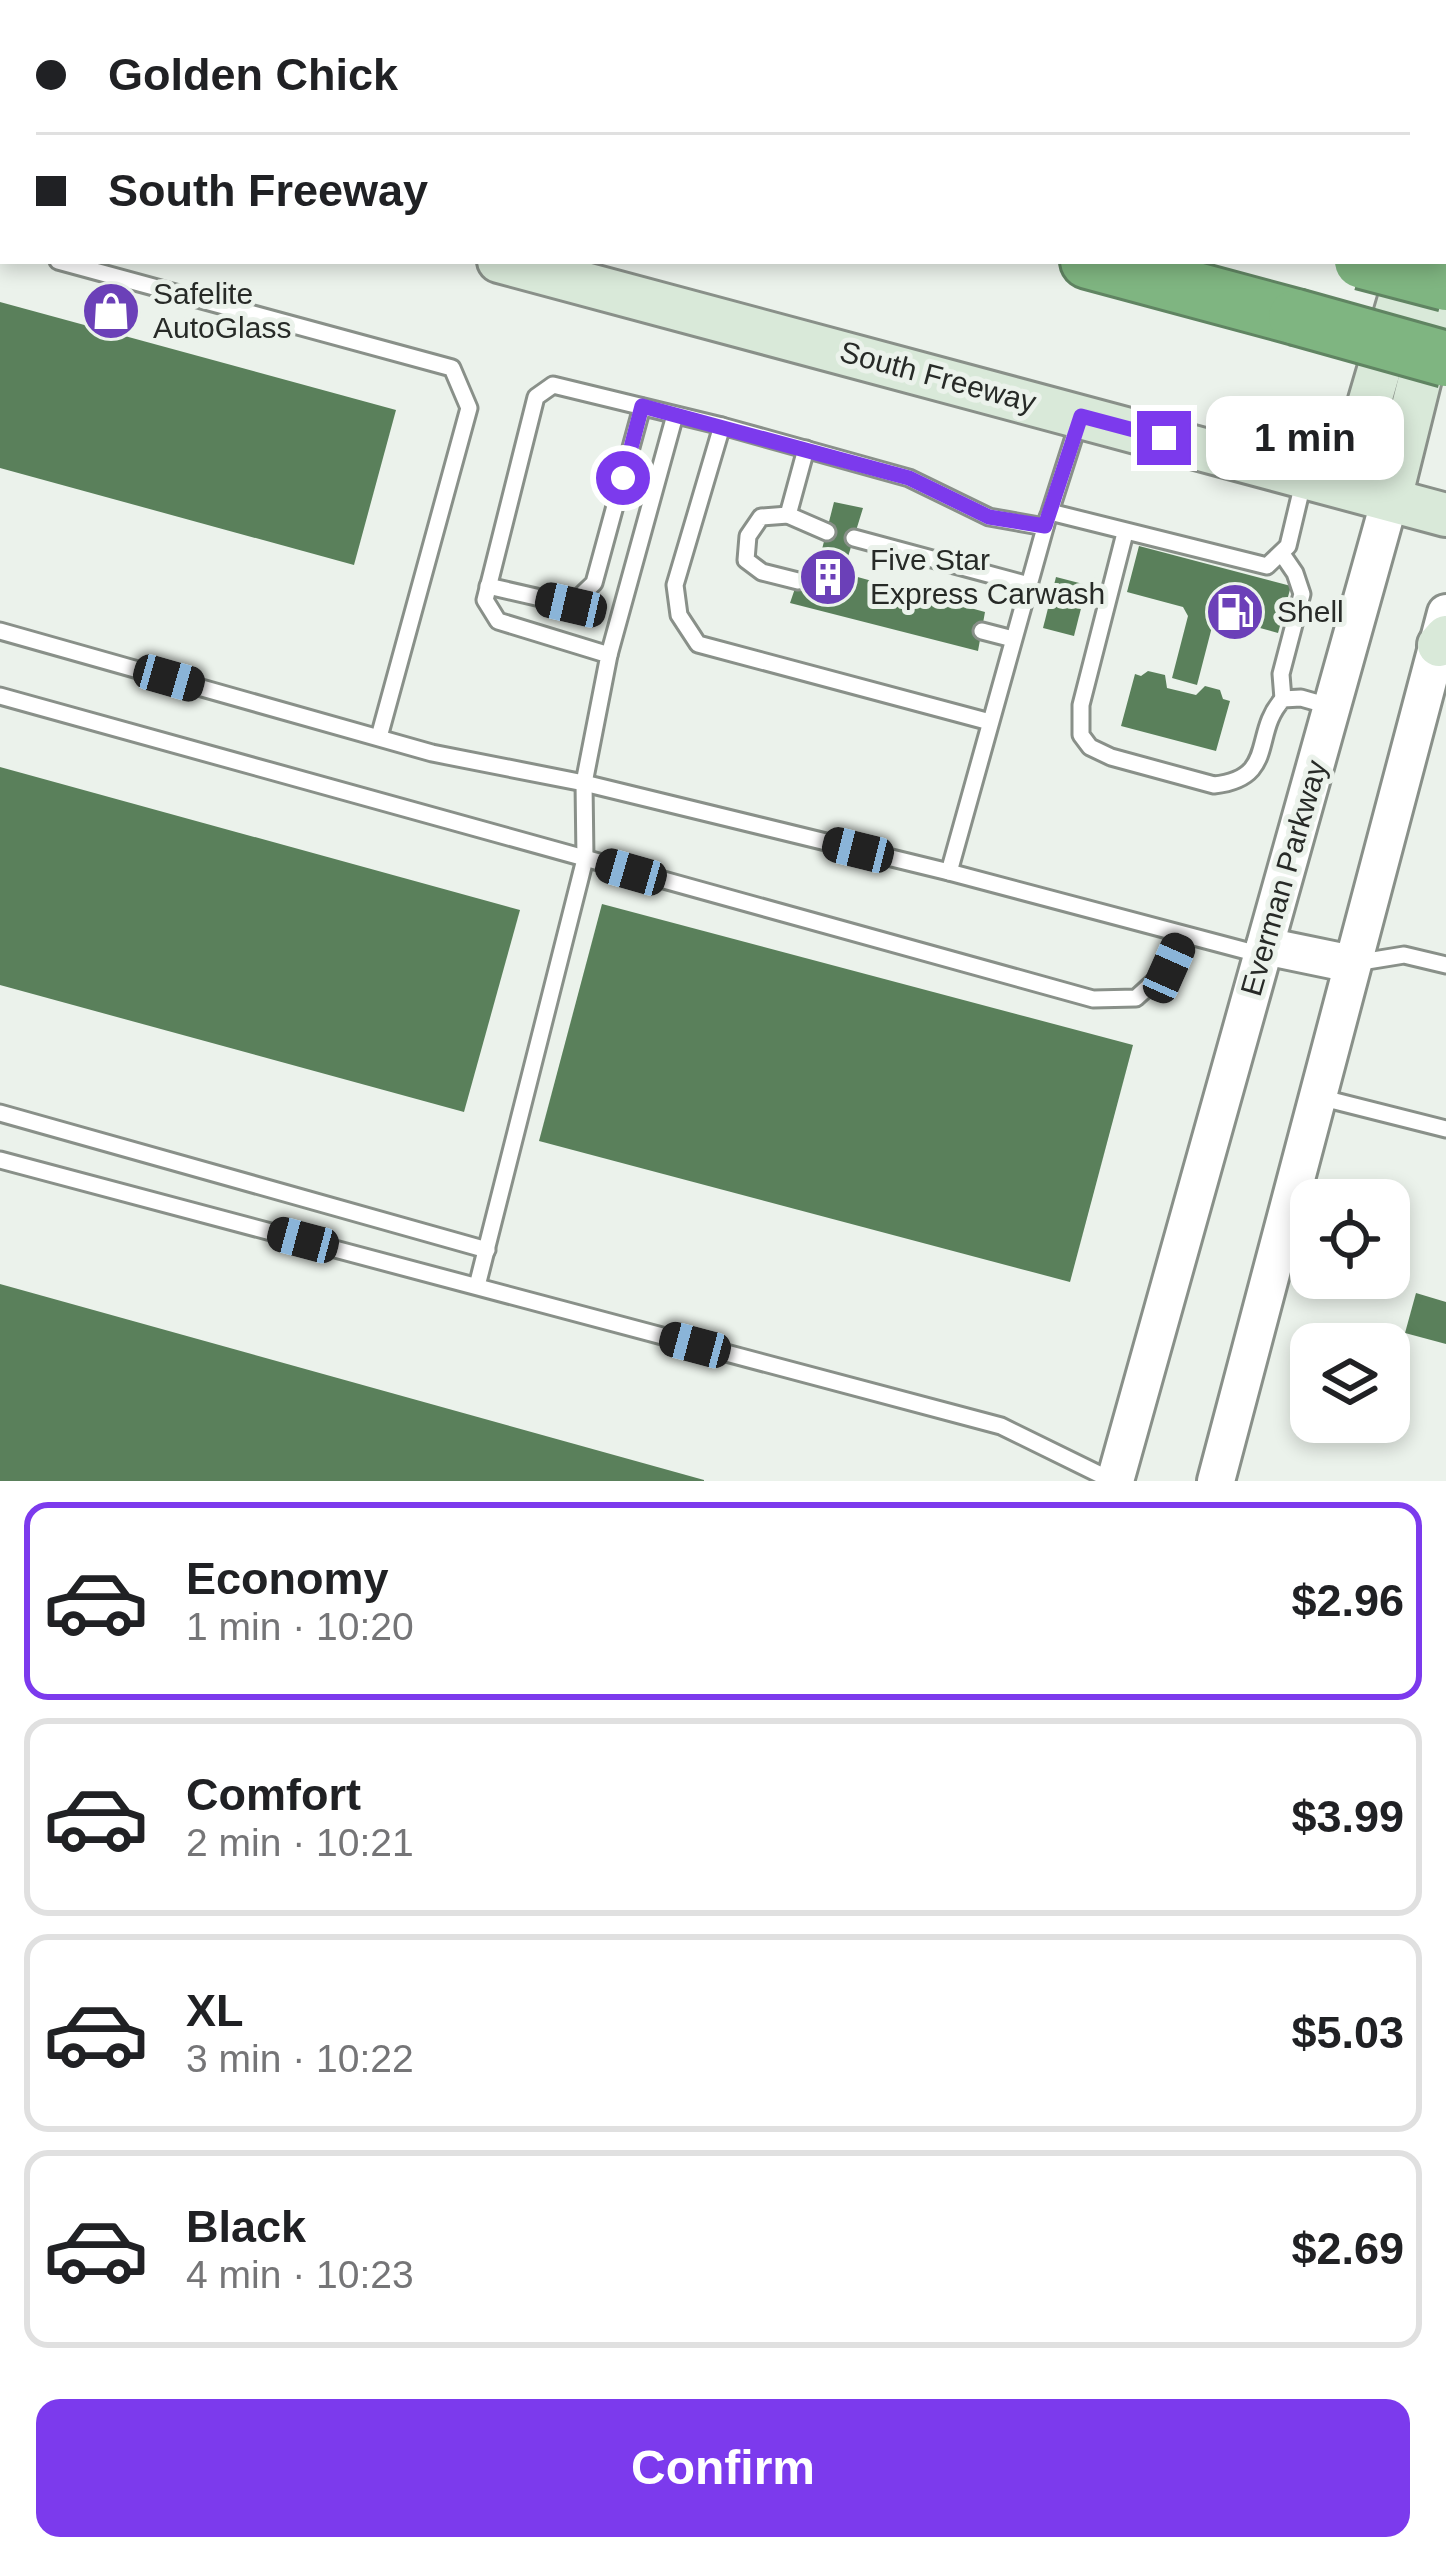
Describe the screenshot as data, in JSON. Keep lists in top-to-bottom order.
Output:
{
  "streets": {
    "main road": ["South Freeway", "Everman Parkway"]
  },
  "crossings": [
    ["South Freeway", "Everman Parkway"]
  ],
  "places": {
    "shop": ["Safelite AutoGlass"],
    "building": ["Five Star Express Carwash"],
    "fuel station": ["Shell"]
  },
  "page": {
    "banner": ["Golden Chick", "South Freeway"],
    "bubble": "1 min",
    "list": [
      {
        "name": "Economy",
        "note": "1 min · 10:20",
        "value": "$2.96"
      },
      {
        "name": "Comfort",
        "note": "2 min · 10:21",
        "value": "$3.99"
      },
      {
        "name": "XL",
        "note": "3 min · 10:22",
        "value": "$5.03"
      },
      {
        "name": "Black",
        "note": "4 min · 10:23",
        "value": "$2.69"
      }
    ],
    "buttons": "Confirm"
  }
}
